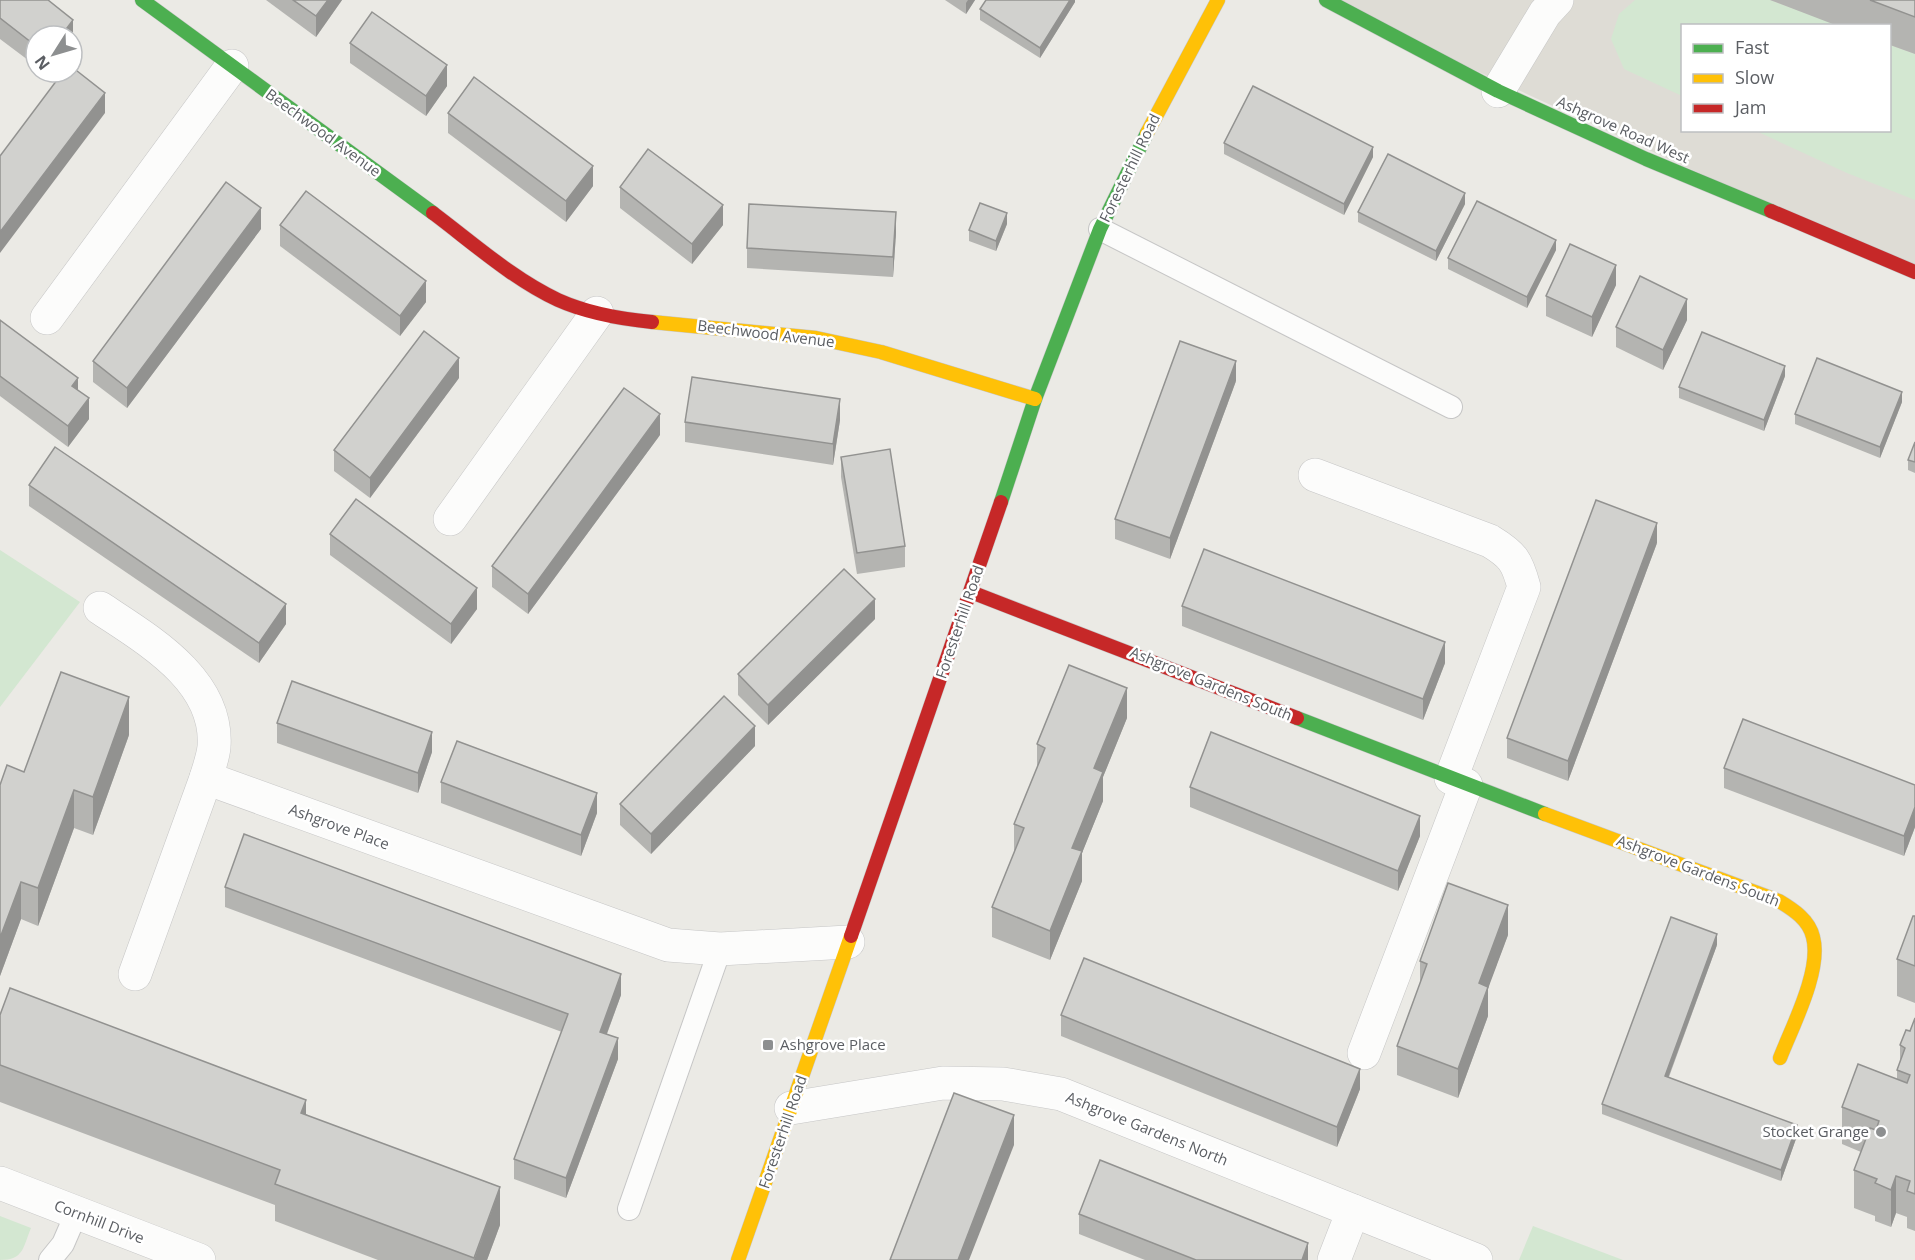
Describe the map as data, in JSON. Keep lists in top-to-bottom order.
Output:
{
  "streets": {
    "street": [
      "Ashgrove Road West",
      "Beechwood Avenue",
      "Foresterhill Road",
      "Ashgrove Gardens South",
      "Ashgrove Place",
      "Ashgrove Gardens North",
      "Cornhill Drive"
    ]
  },
  "crossings": [
    ["Beechwood Avenue", "Foresterhill Road"],
    ["Foresterhill Road", "Ashgrove Gardens South"],
    ["Foresterhill Road", "Ashgrove Place"],
    ["Foresterhill Road", "Ashgrove Gardens North"]
  ],
  "places": {
    "transit": ["Ashgrove Place"],
    "other": ["Stocket Grange"]
  },
  "legend": ["Fast", "Slow", "Jam"],
  "north": "bottom left"
}
